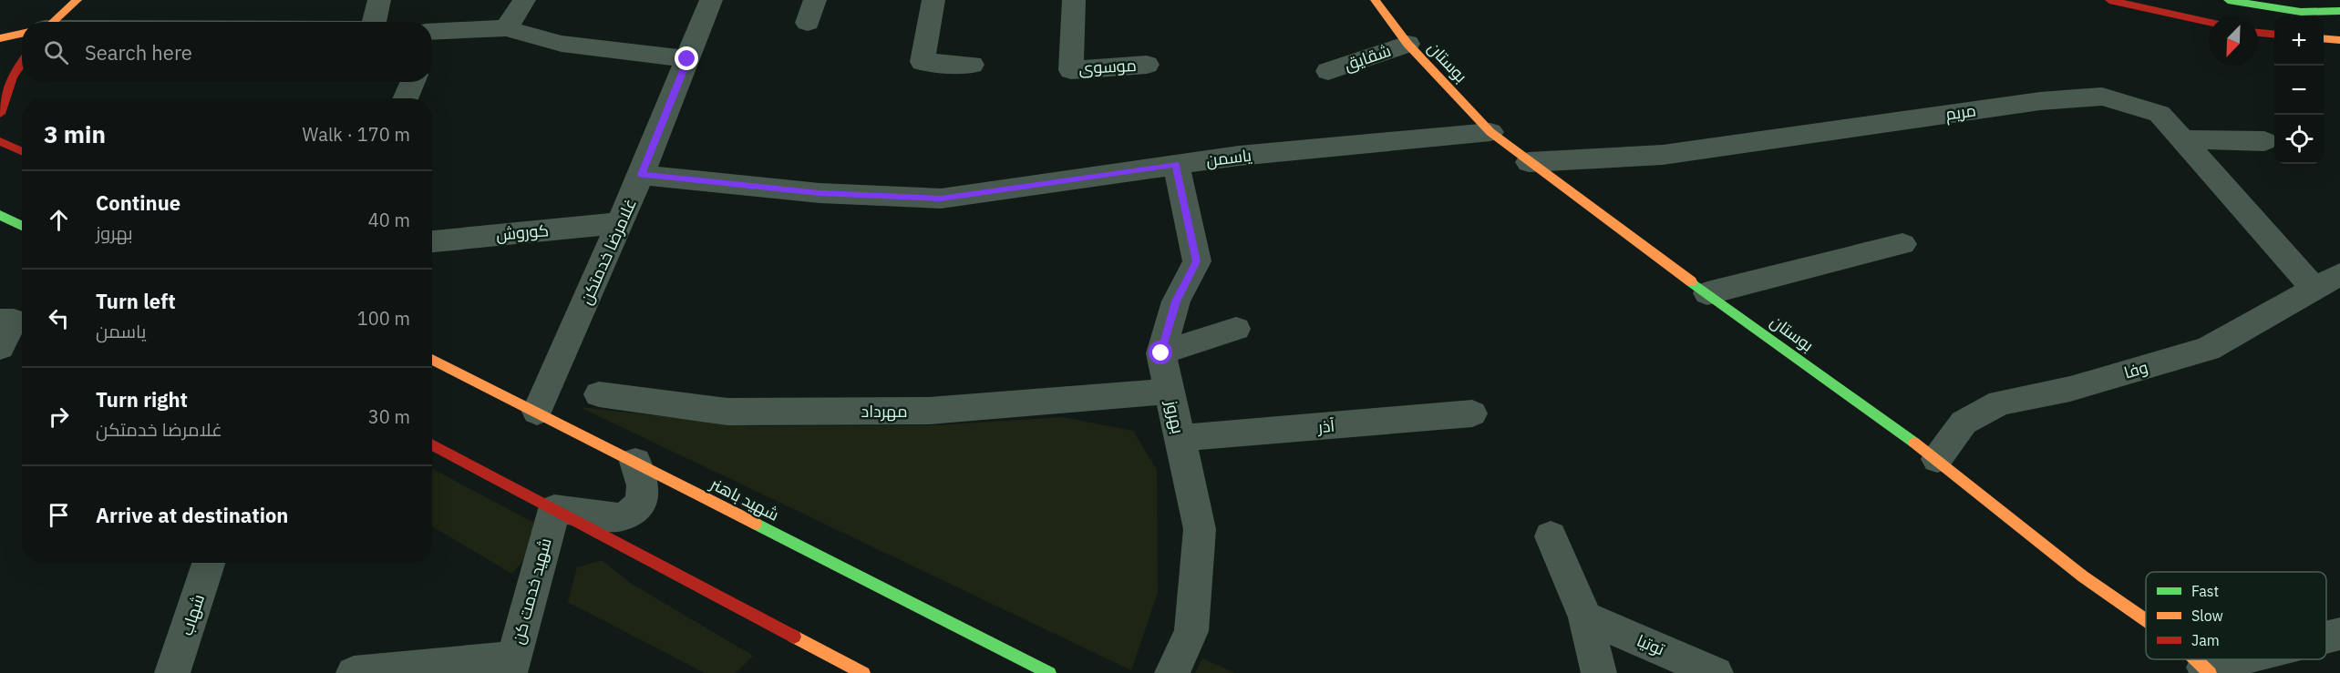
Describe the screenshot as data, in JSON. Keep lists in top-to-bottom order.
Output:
{
  "streets": {
    "street": [
      "شقایق",
      "بوستان",
      "موسوی",
      "مریم",
      "یاسمن",
      "کوروش",
      "غلامرضا خدمتکن",
      "وفا",
      "مهرداد",
      "بهروز",
      "آذر",
      "شهید باهنر",
      "شهید خدمت کن",
      "شهاب",
      "توتیا"
    ]
  },
  "crossings": [
    ["شقایق", "بوستان"],
    ["بوستان", "مریم"],
    ["بوستان", "یاسمن"],
    ["بوستان", "وفا"],
    ["مریم", "وفا"],
    ["یاسمن", "غلامرضا خدمتکن"],
    ["یاسمن", "بهروز"],
    ["کوروش", "غلامرضا خدمتکن"],
    ["غلامرضا خدمتکن", "شهید باهنر"],
    ["مهرداد", "بهروز"],
    ["بهروز", "آذر"]
  ],
  "legend": ["Fast", "Slow", "Jam"],
  "north": "bottom left",
  "page": {
    "map_buttons": ["+", "−"],
    "search": "Search here",
    "heading": ["3 min", "Walk · 170 m"],
    "list": [
      ["Continue", "بهروز", "40 m"],
      ["Turn left", "یاسمن", "100 m"],
      ["Turn right", "غلامرضا خدمتکن", "30 m"],
      "Arrive at destination"
    ]
  }
}
